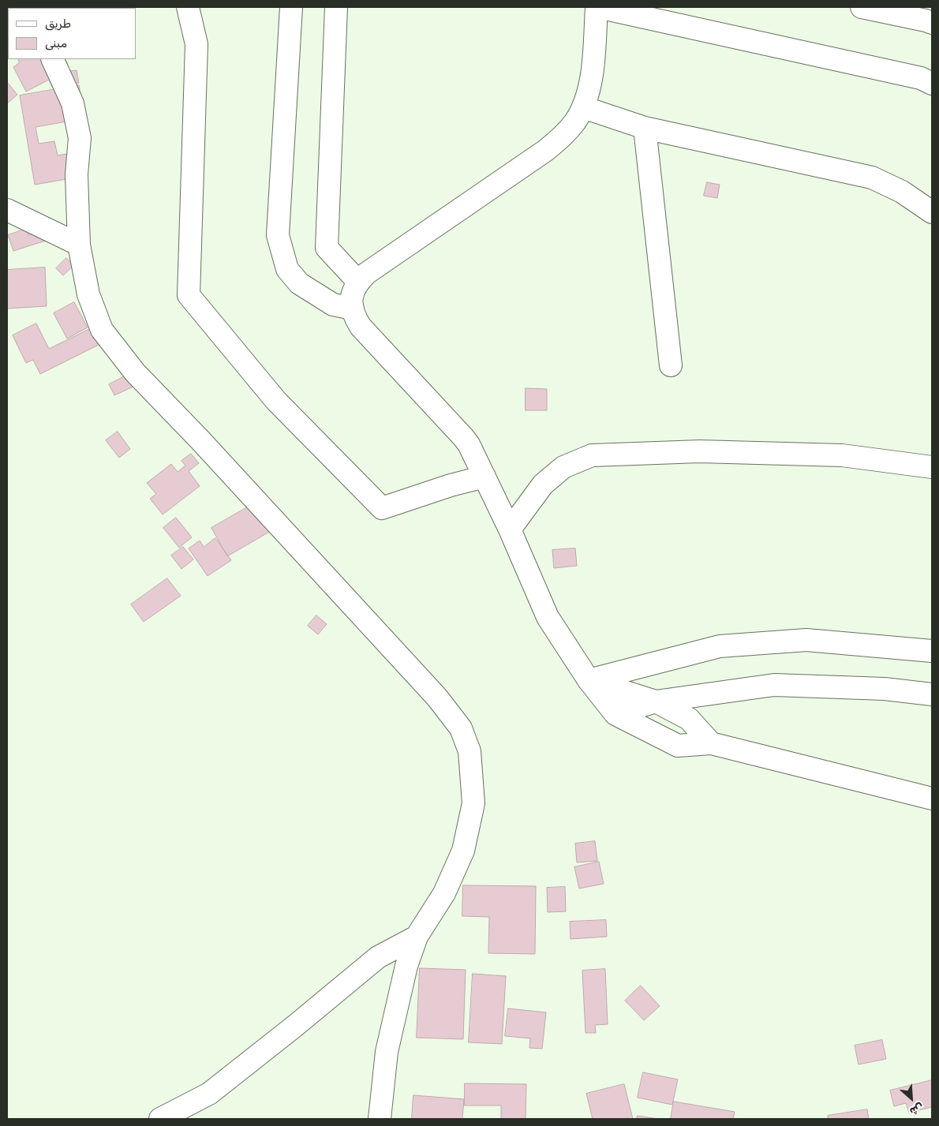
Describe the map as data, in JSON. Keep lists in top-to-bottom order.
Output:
{
  "legend": ["طريق", "مبنى"],
  "north": "bottom right"
}
